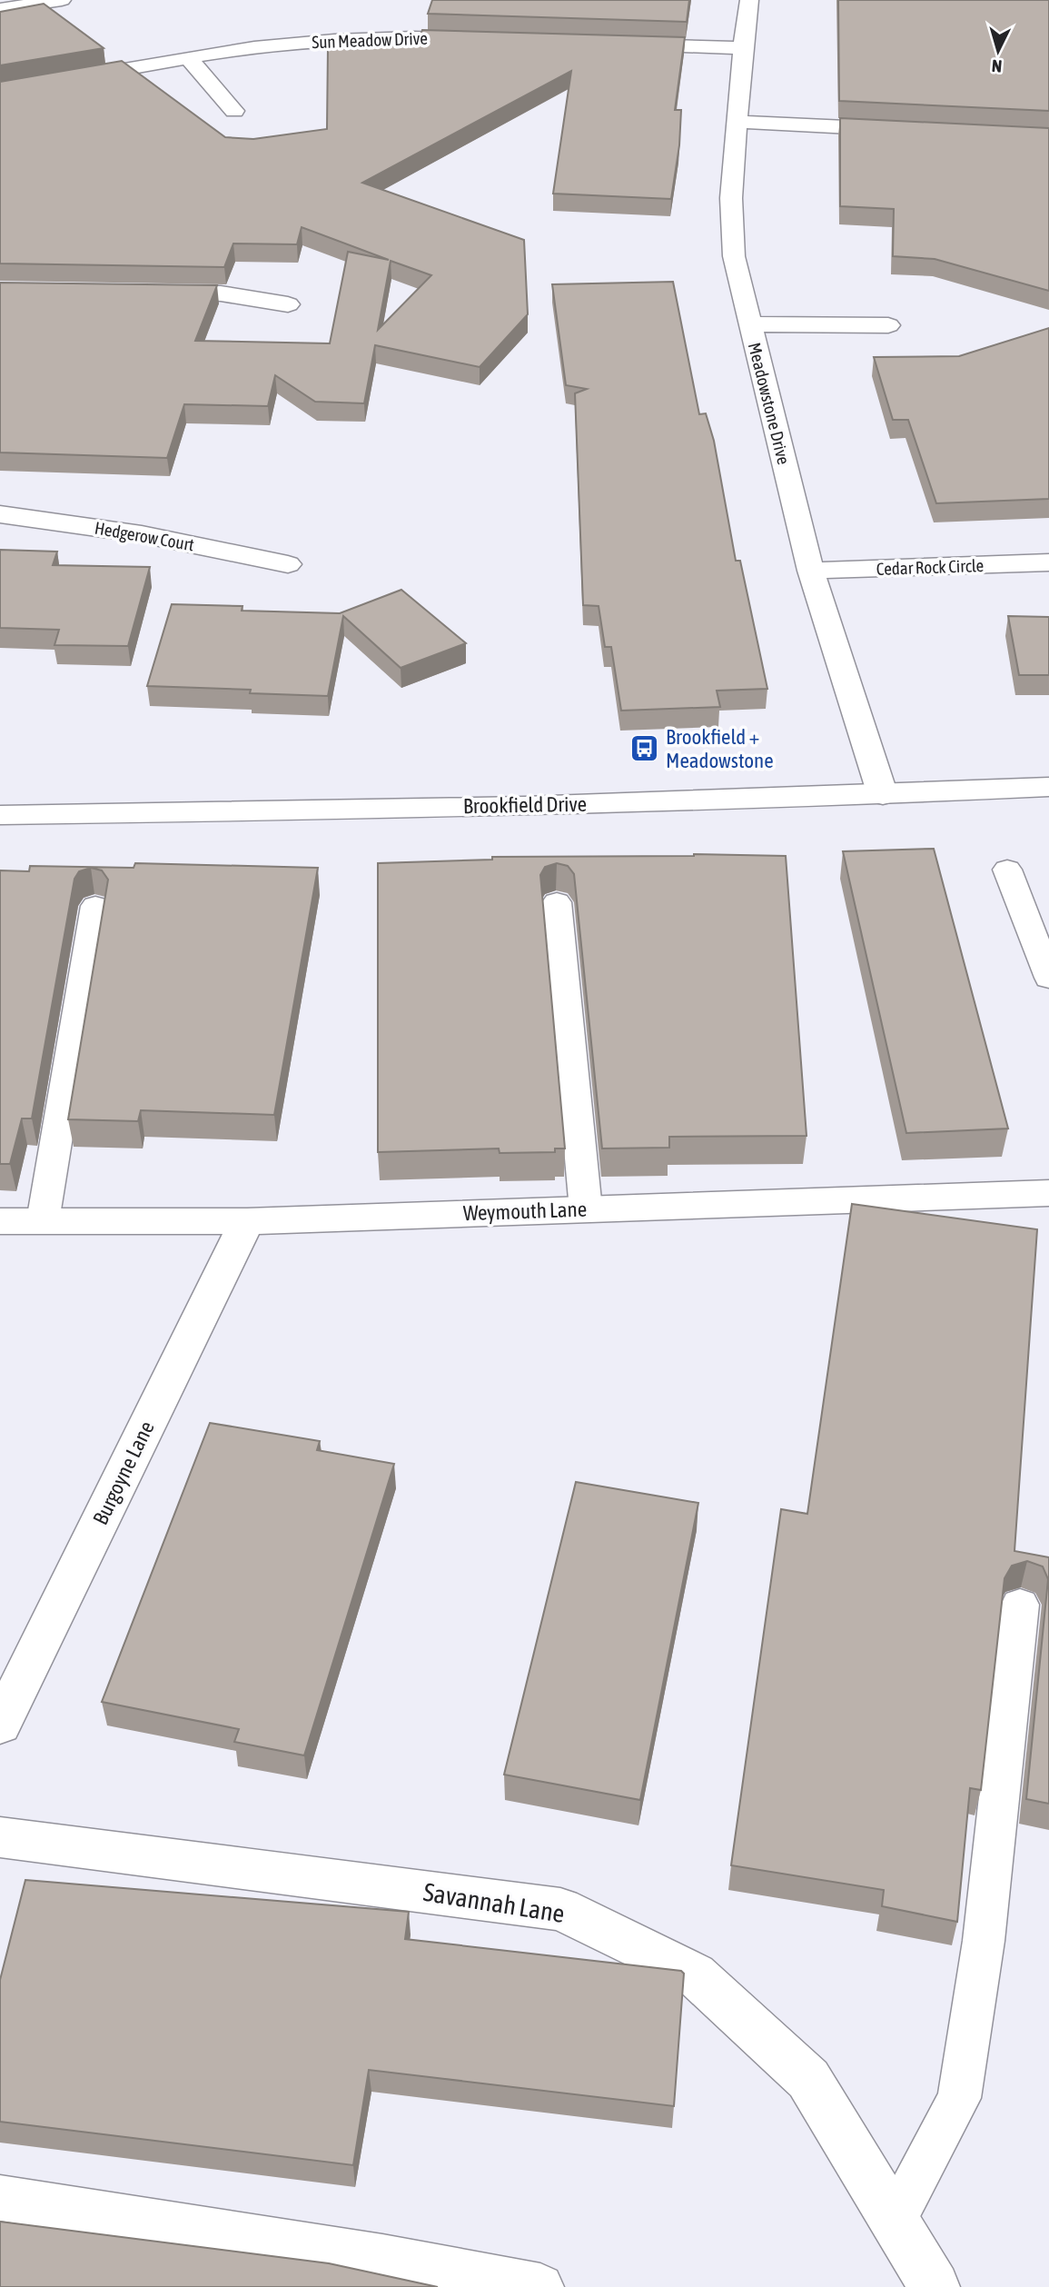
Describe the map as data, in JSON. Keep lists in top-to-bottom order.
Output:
{
  "streets": {
    "street": [
      "Sun Meadow Drive",
      "Meadowstone Drive",
      "Hedgerow Court",
      "Cedar Rock Circle",
      "Brookfield Drive",
      "Weymouth Lane",
      "Burgoyne Lane",
      "Savannah Lane"
    ]
  },
  "crossings": [
    ["Meadowstone Drive", "Cedar Rock Circle"],
    ["Meadowstone Drive", "Brookfield Drive"],
    ["Weymouth Lane", "Burgoyne Lane"]
  ],
  "places": {
    "bus stop": ["Brookfield + Meadowstone"]
  },
  "north": "bottom"
}
